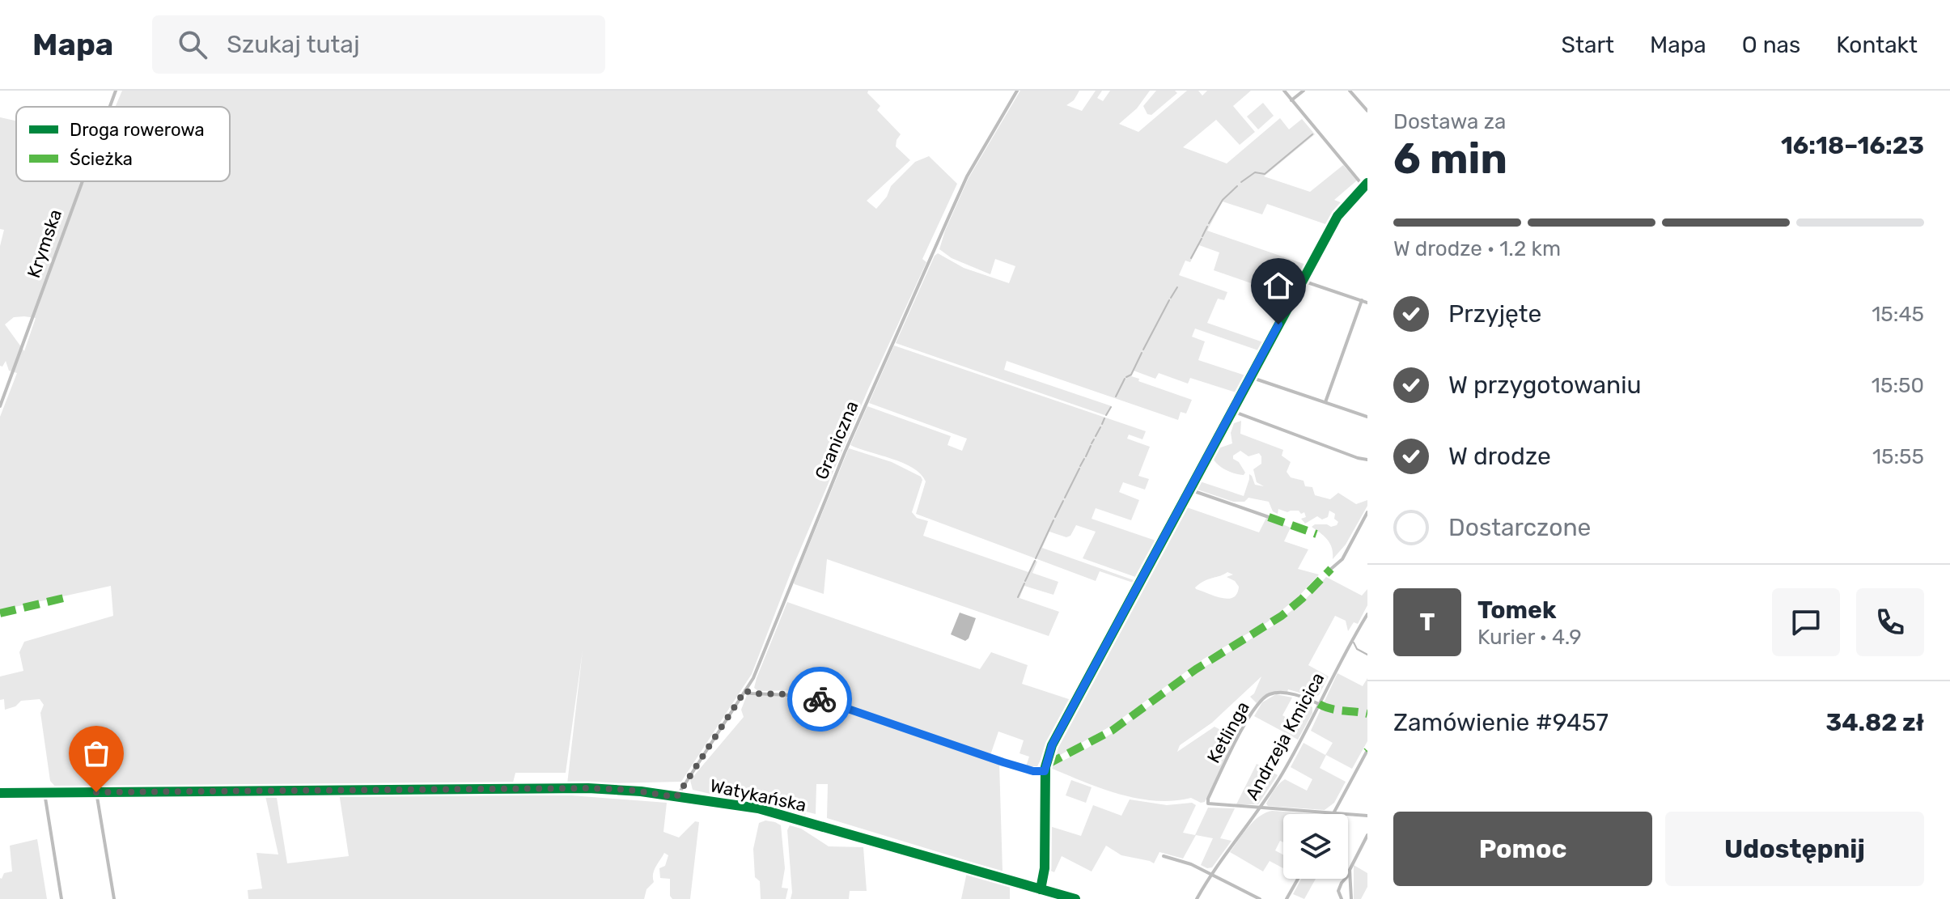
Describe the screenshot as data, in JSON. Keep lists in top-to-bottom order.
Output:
{
  "streets": {
    "street": [
      "Krymska",
      "Graniczna",
      "Ketlinga",
      "Andrzeja Kmicica",
      "Watykańska"
    ]
  },
  "crossings": [
    ["Graniczna", "Watykańska"],
    ["Ketlinga", "Andrzeja Kmicica"]
  ],
  "legend": ["Droga rowerowa", "Ścieżka"],
  "page": {
    "header": "Mapa",
    "search": "Szukaj tutaj",
    "nav": [
      "Start",
      "Mapa",
      "O nas",
      "Kontakt"
    ],
    "heading": ["6 min", "Dostawa za", "16:18–16:23"],
    "panel": [
      "Tomek",
      "Kurier · 4.9",
      "Zamówienie #9457",
      "34.82 zł"
    ],
    "bar": "W drodze · 1.2 km",
    "list": [
      ["Przyjęte", "15:45"],
      ["W przygotowaniu", "15:50"],
      ["W drodze", "15:55"],
      "Dostarczone"
    ],
    "round": "T",
    "buttons": ["Pomoc", "Udostępnij"]
  }
}
